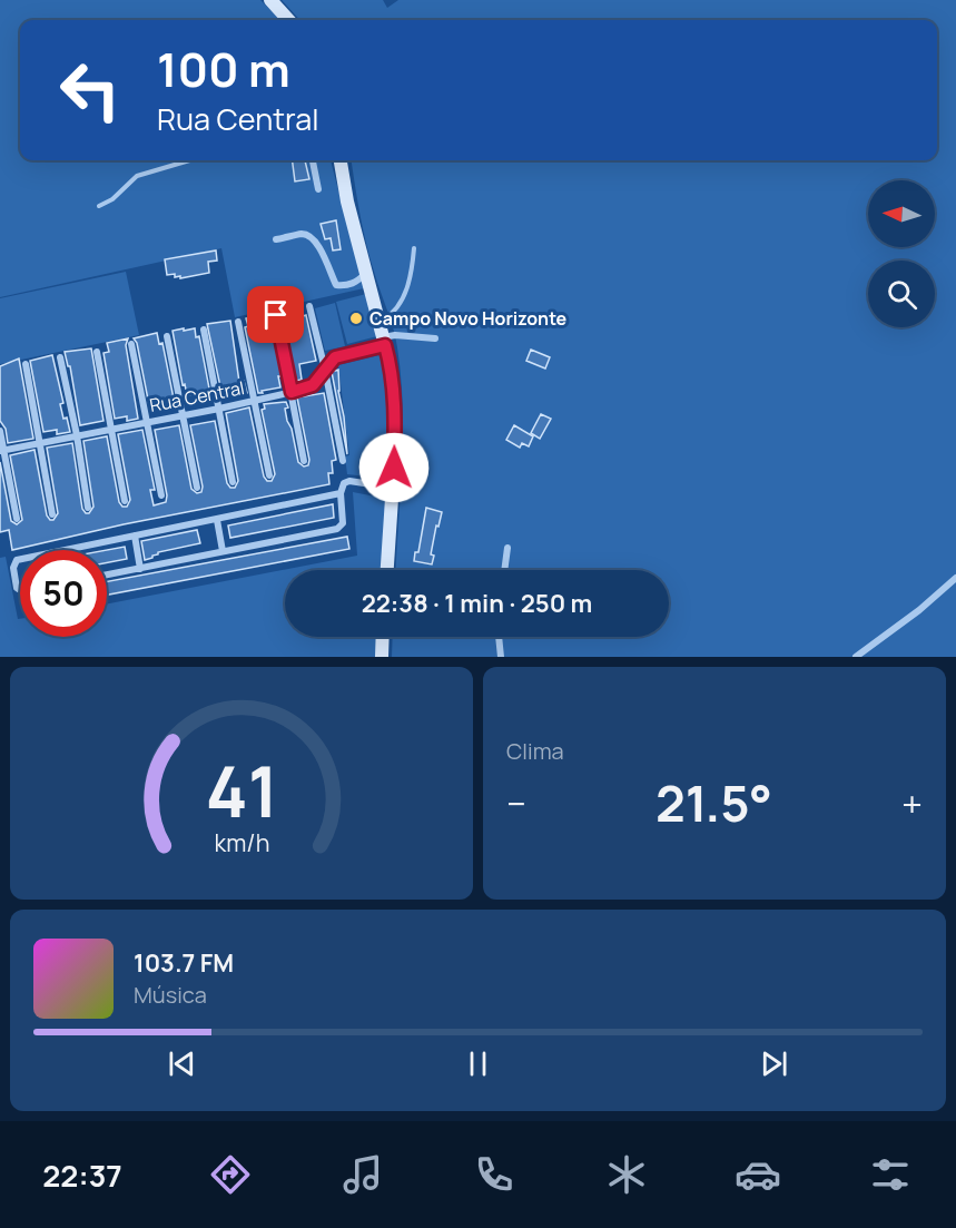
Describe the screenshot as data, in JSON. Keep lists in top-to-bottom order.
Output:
{
  "streets": {
    "street": ["Rua Central"]
  },
  "places": ["Campo Novo Horizonte"],
  "north": "left",
  "page": {
    "turn": ["100 m", "Rua Central"],
    "limit": "50",
    "trip": "22:38 · 1 min · 250 m",
    "tile": "Clima",
    "heat": ["−", "21.5°", "+"],
    "song": ["103.7 FM", "Música"],
    "tabs": "22:37",
    "gauge": ["41", "km/h"]
  }
}
